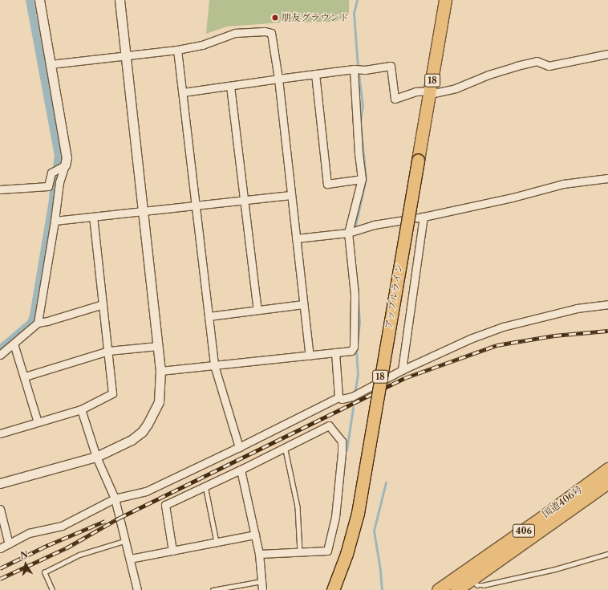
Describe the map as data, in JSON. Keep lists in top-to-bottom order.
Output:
{
  "streets": {
    "highway": [
      "18",
      "アップルライン",
      "国道406号",
      "406"
    ]
  },
  "places": ["朋友グラウンド"],
  "north": "top"
}
